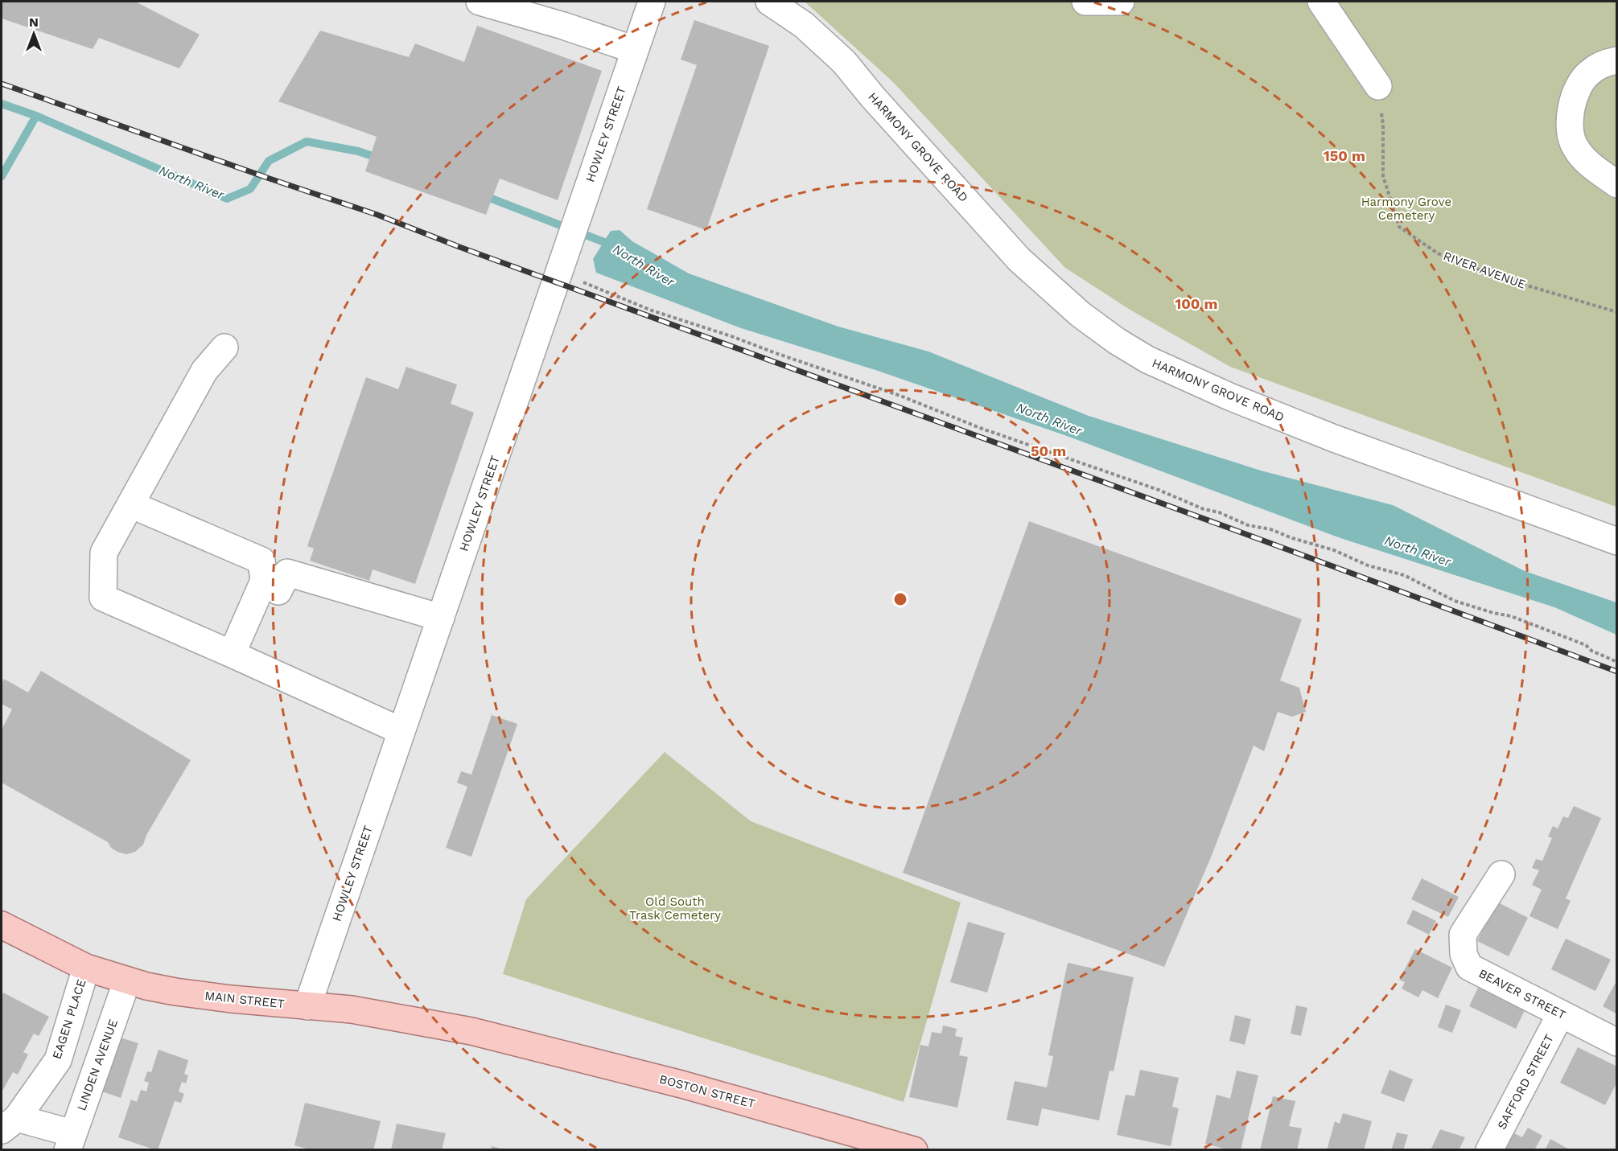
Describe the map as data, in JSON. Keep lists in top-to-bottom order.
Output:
{
  "streets": {
    "main road": ["MAIN STREET", "BOSTON STREET"],
    "street": [
      "HOWLEY STREET",
      "HARMONY GROVE ROAD",
      "BEAVER STREET",
      "EAGEN PLACE",
      "LINDEN AVENUE",
      "SAFFORD STREET"
    ],
    "path": ["RIVER AVENUE"]
  },
  "crossings": [
    ["HOWLEY STREET", "MAIN STREET"],
    ["BEAVER STREET", "SAFFORD STREET"],
    ["MAIN STREET", "EAGEN PLACE"],
    ["MAIN STREET", "LINDEN AVENUE"],
    ["MAIN STREET", "BOSTON STREET"]
  ],
  "water": ["North River"],
  "parks": ["Harmony Grove Cemetery", "Old South Trask Cemetery"],
  "north": "top",
  "rings": ["150 m", "100 m", "50 m"]
}
